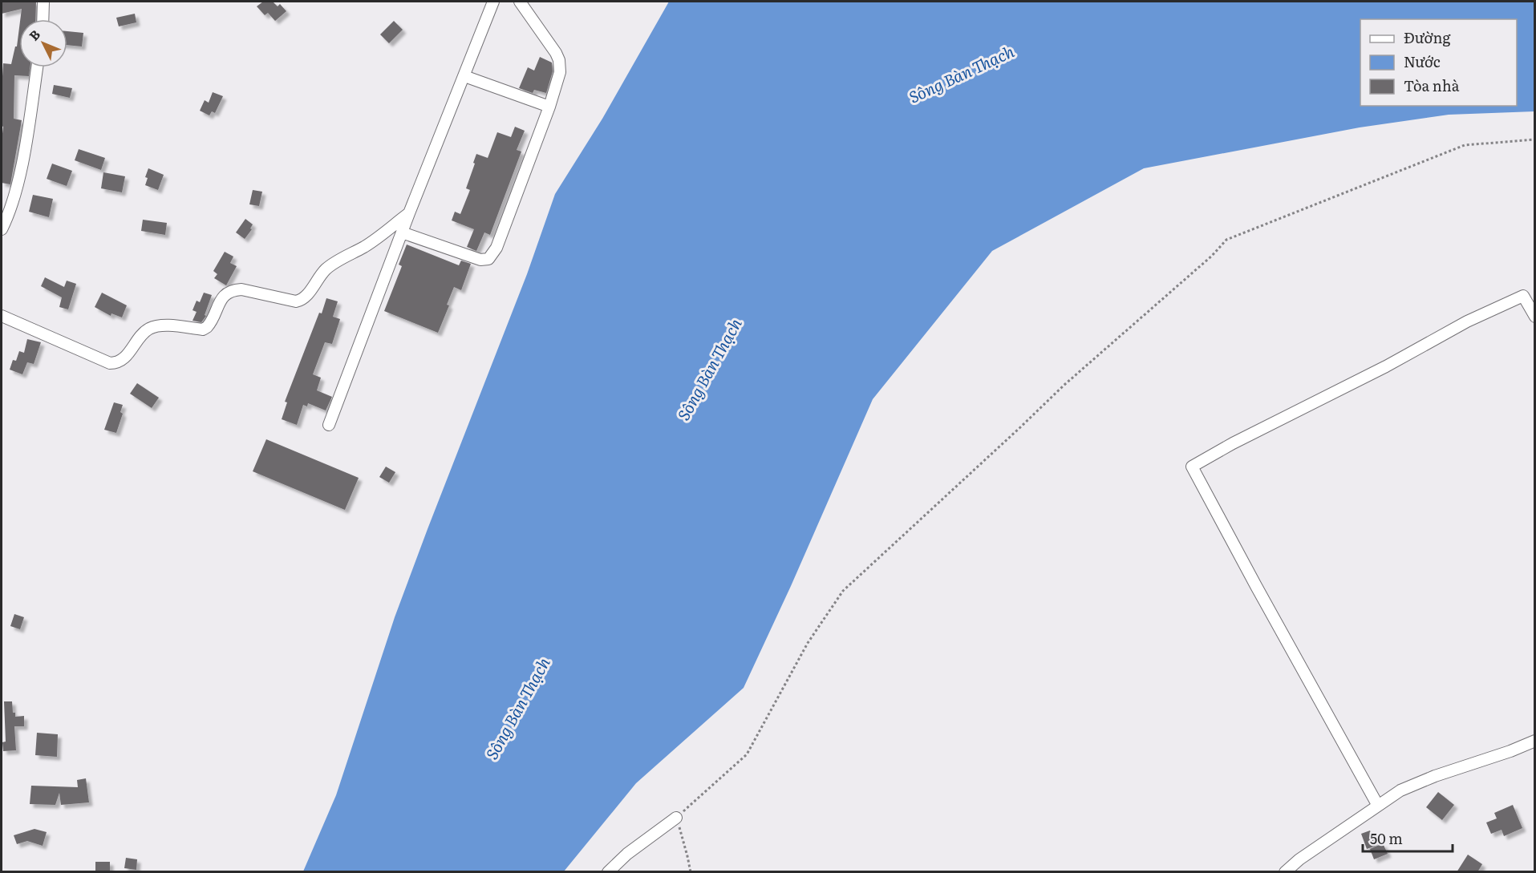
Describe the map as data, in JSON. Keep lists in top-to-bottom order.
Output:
{
  "water": ["Sông Bàn Thạch"],
  "legend": ["Đường", "Nước", "Tòa nhà"],
  "scale_bar": "50 m",
  "north": "top left"
}
